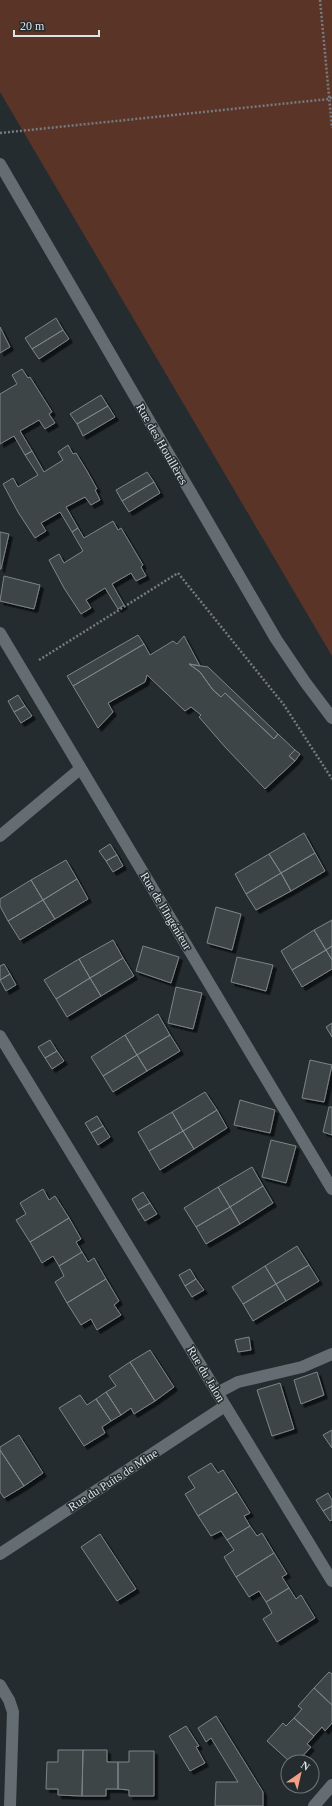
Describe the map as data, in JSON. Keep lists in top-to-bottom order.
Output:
{
  "streets": {
    "street": [
      "Rue des Houillères",
      "Rue de l'Ingénieur",
      "Rue du Jalon",
      "Rue du Puits de Mine"
    ]
  },
  "crossings": [
    ["Rue du Jalon", "Rue du Puits de Mine"]
  ],
  "scale_bar": "20 m",
  "north": "top right"
}
